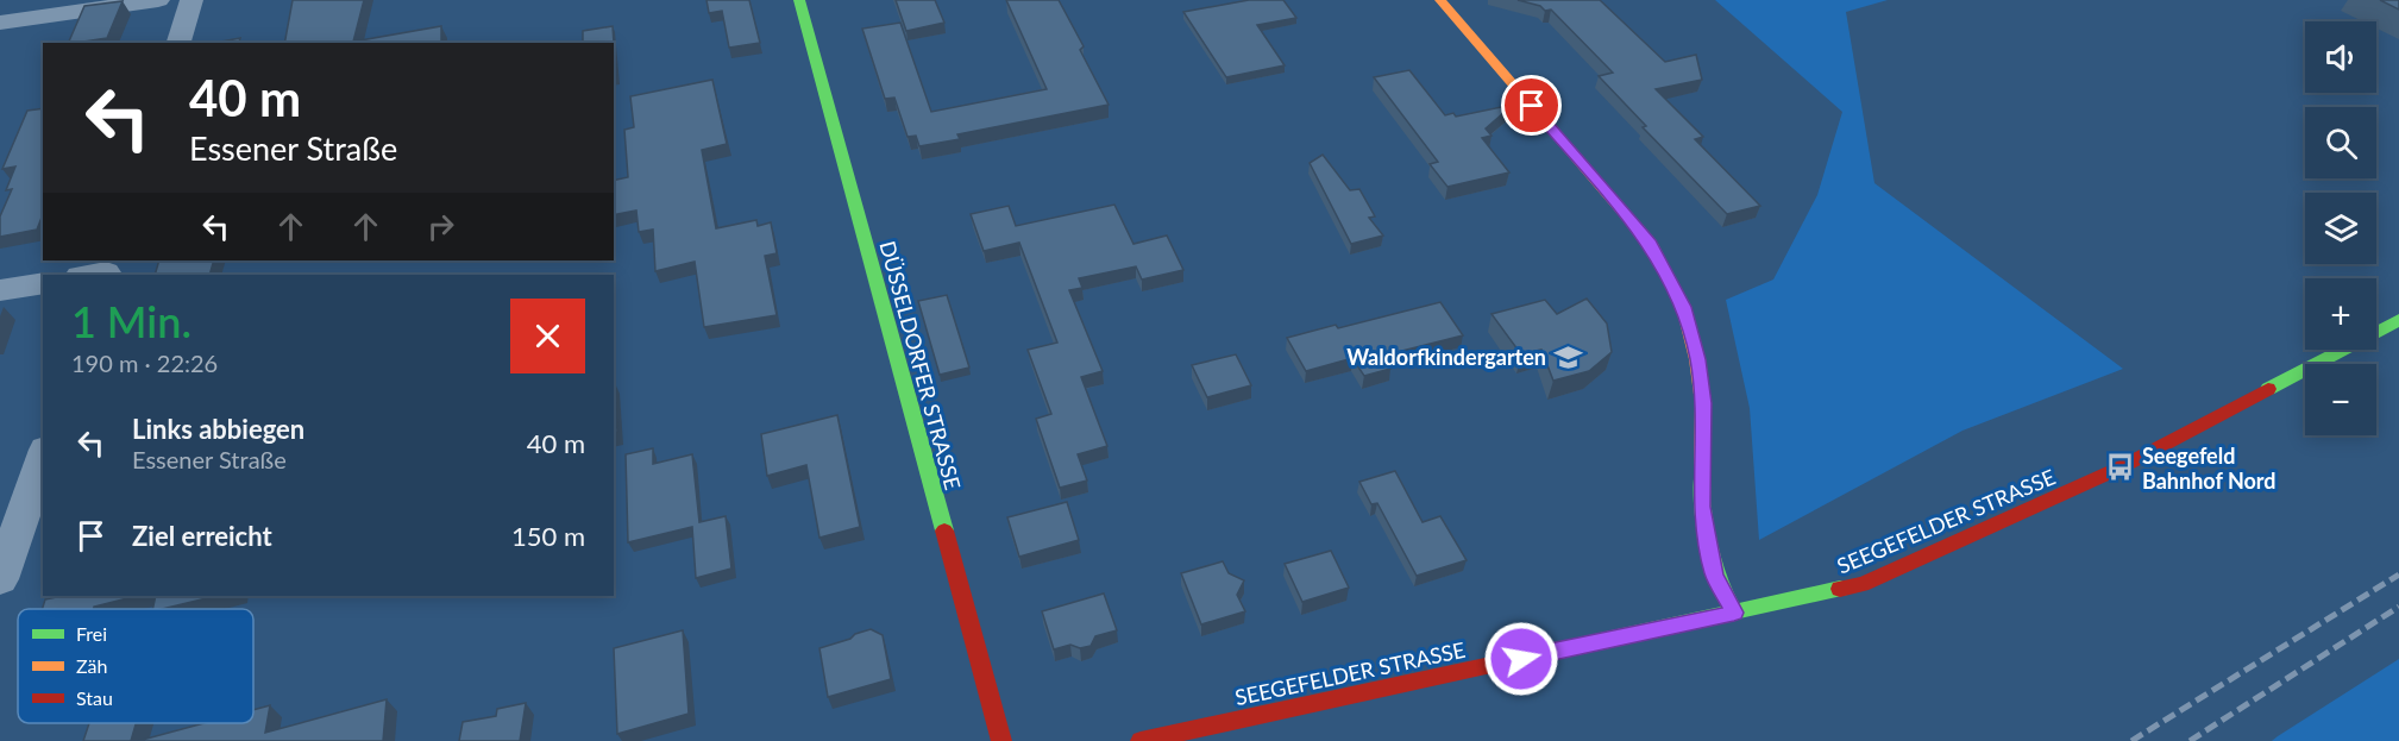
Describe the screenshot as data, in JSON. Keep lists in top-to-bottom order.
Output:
{
  "streets": {
    "street": ["DÜSSELDORFER STRASSE", "SEEGEFELDER STRASSE"]
  },
  "places": {
    "school or university": ["Waldorfkindergarten"],
    "bus stop": ["Seegefeld Bahnhof Nord"]
  },
  "legend": ["Frei", "Zäh", "Stau"],
  "page": {
    "map_buttons": ["+", "−"],
    "turn": ["40 m", "Essener Straße"],
    "heading": ["1 Min.", "190 m · 22:26"],
    "list": [
      {
        "name": "Links abbiegen",
        "note": "Essener Straße",
        "value": "40 m"
      },
      {
        "name": "Ziel erreicht",
        "value": "150 m"
      }
    ]
  }
}
